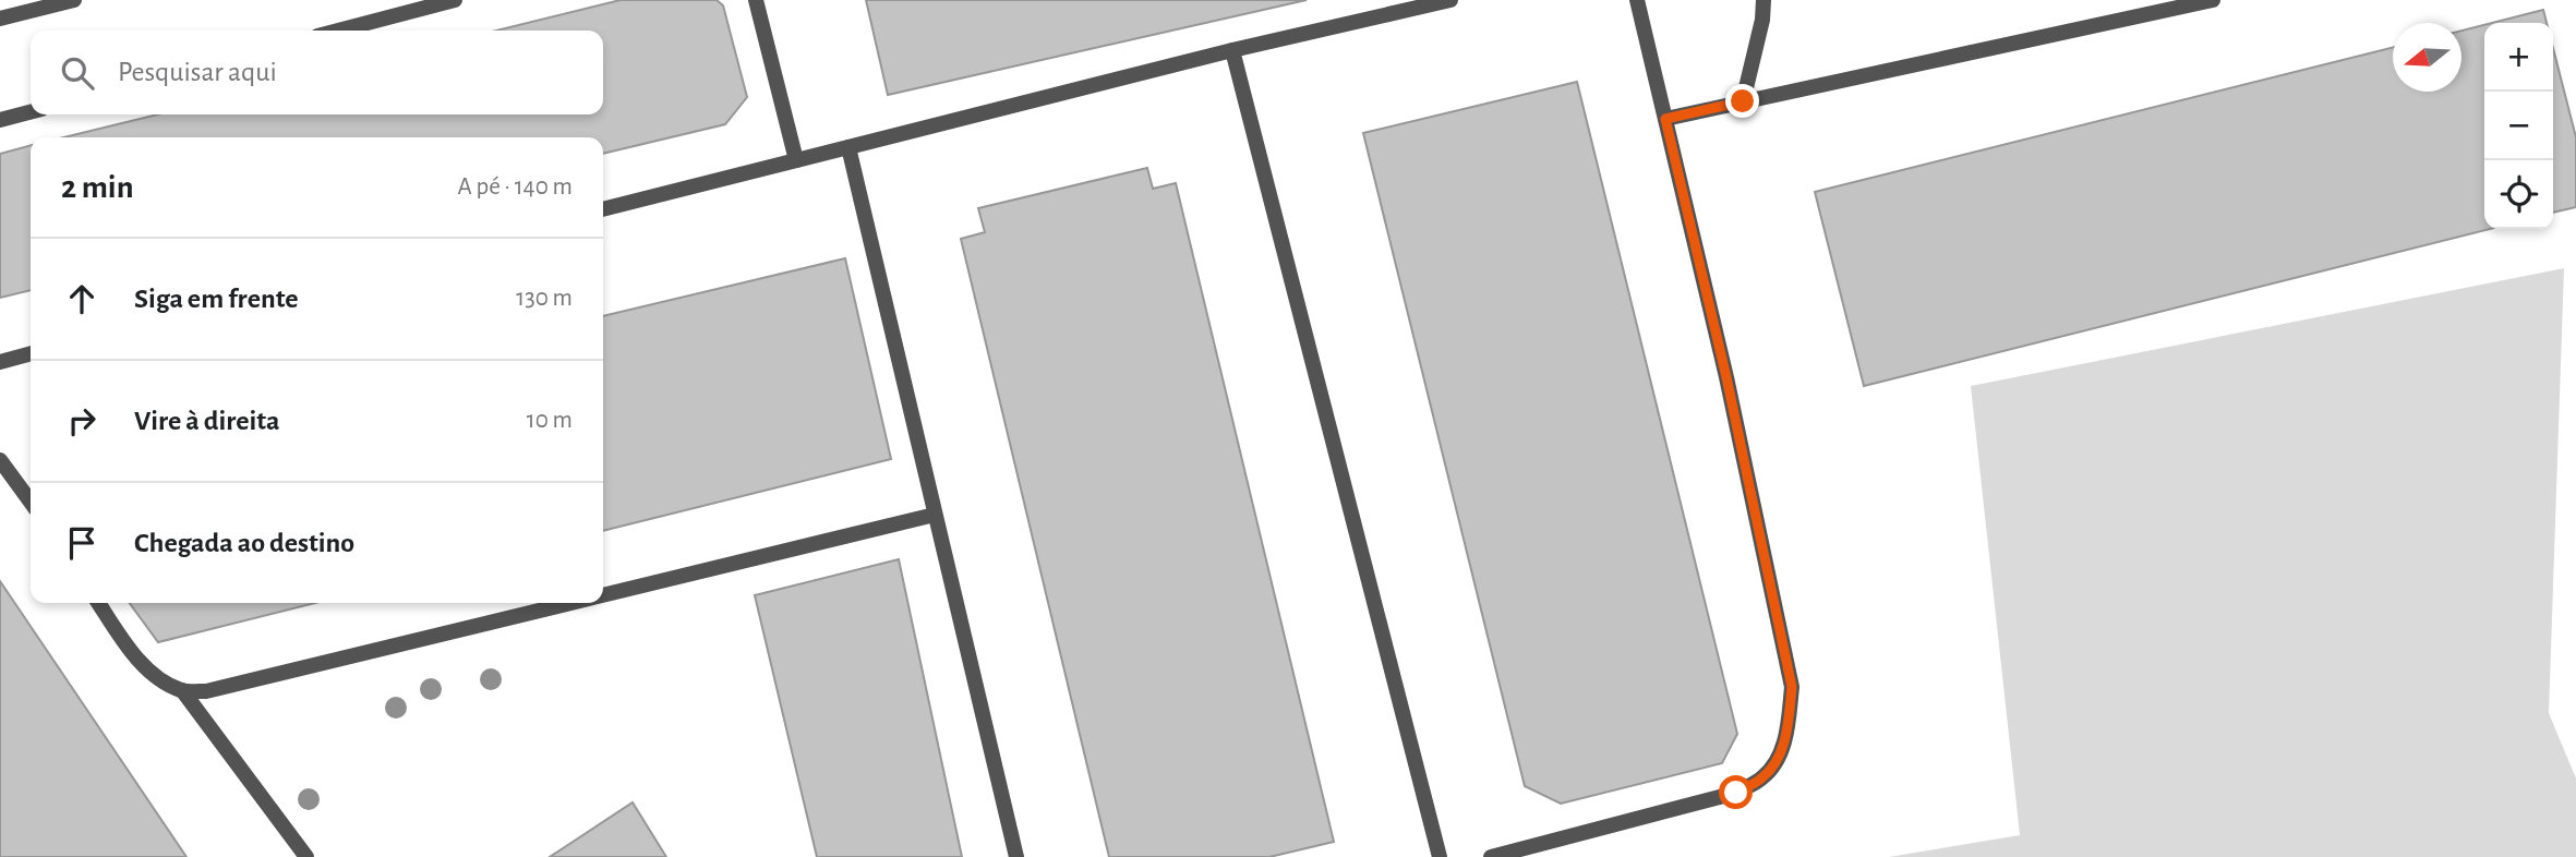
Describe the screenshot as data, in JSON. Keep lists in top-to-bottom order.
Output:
{
  "north": "left",
  "page": {
    "map_buttons": ["+", "−"],
    "search": "Pesquisar aqui",
    "heading": ["2 min", "A pé · 140 m"],
    "list": [
      ["Siga em frente", "130 m"],
      ["Vire à direita", "10 m"],
      "Chegada ao destino"
    ]
  }
}
